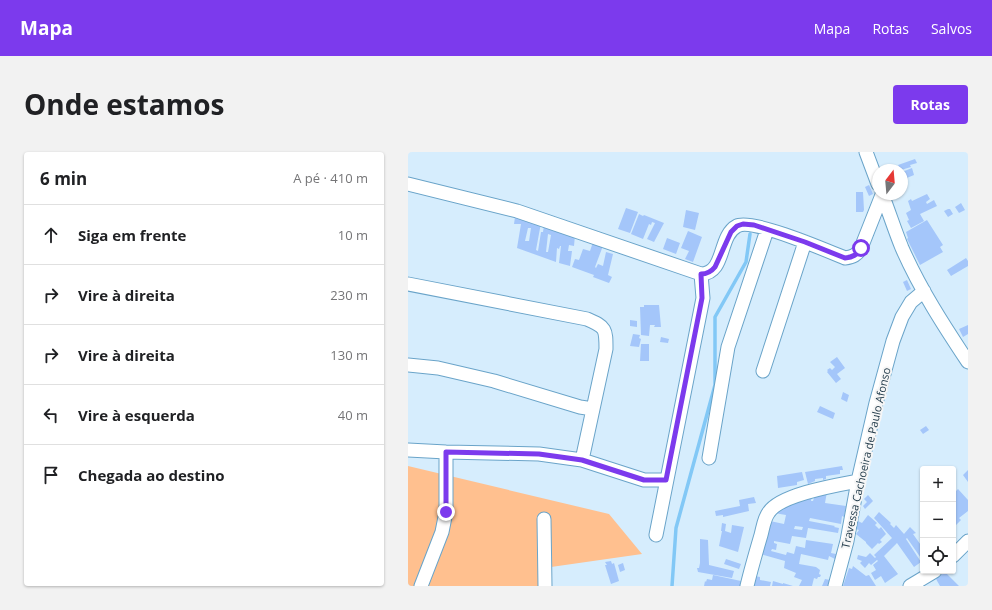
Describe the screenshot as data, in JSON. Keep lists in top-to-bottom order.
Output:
{
  "streets": {
    "street": ["Travessa Cachoeira de Paulo Afonso"]
  },
  "north": "top",
  "page": {
    "header": "Mapa",
    "nav": ["Mapa", "Rotas", "Salvos"],
    "title": "Onde estamos",
    "buttons": "Rotas",
    "heading": ["6 min", "A pé · 410 m"],
    "list": [
      ["Siga em frente", "10 m"],
      ["Vire à direita", "230 m"],
      ["Vire à direita", "130 m"],
      ["Vire à esquerda", "40 m"],
      "Chegada ao destino"
    ],
    "map_buttons": ["+", "−"]
  }
}
